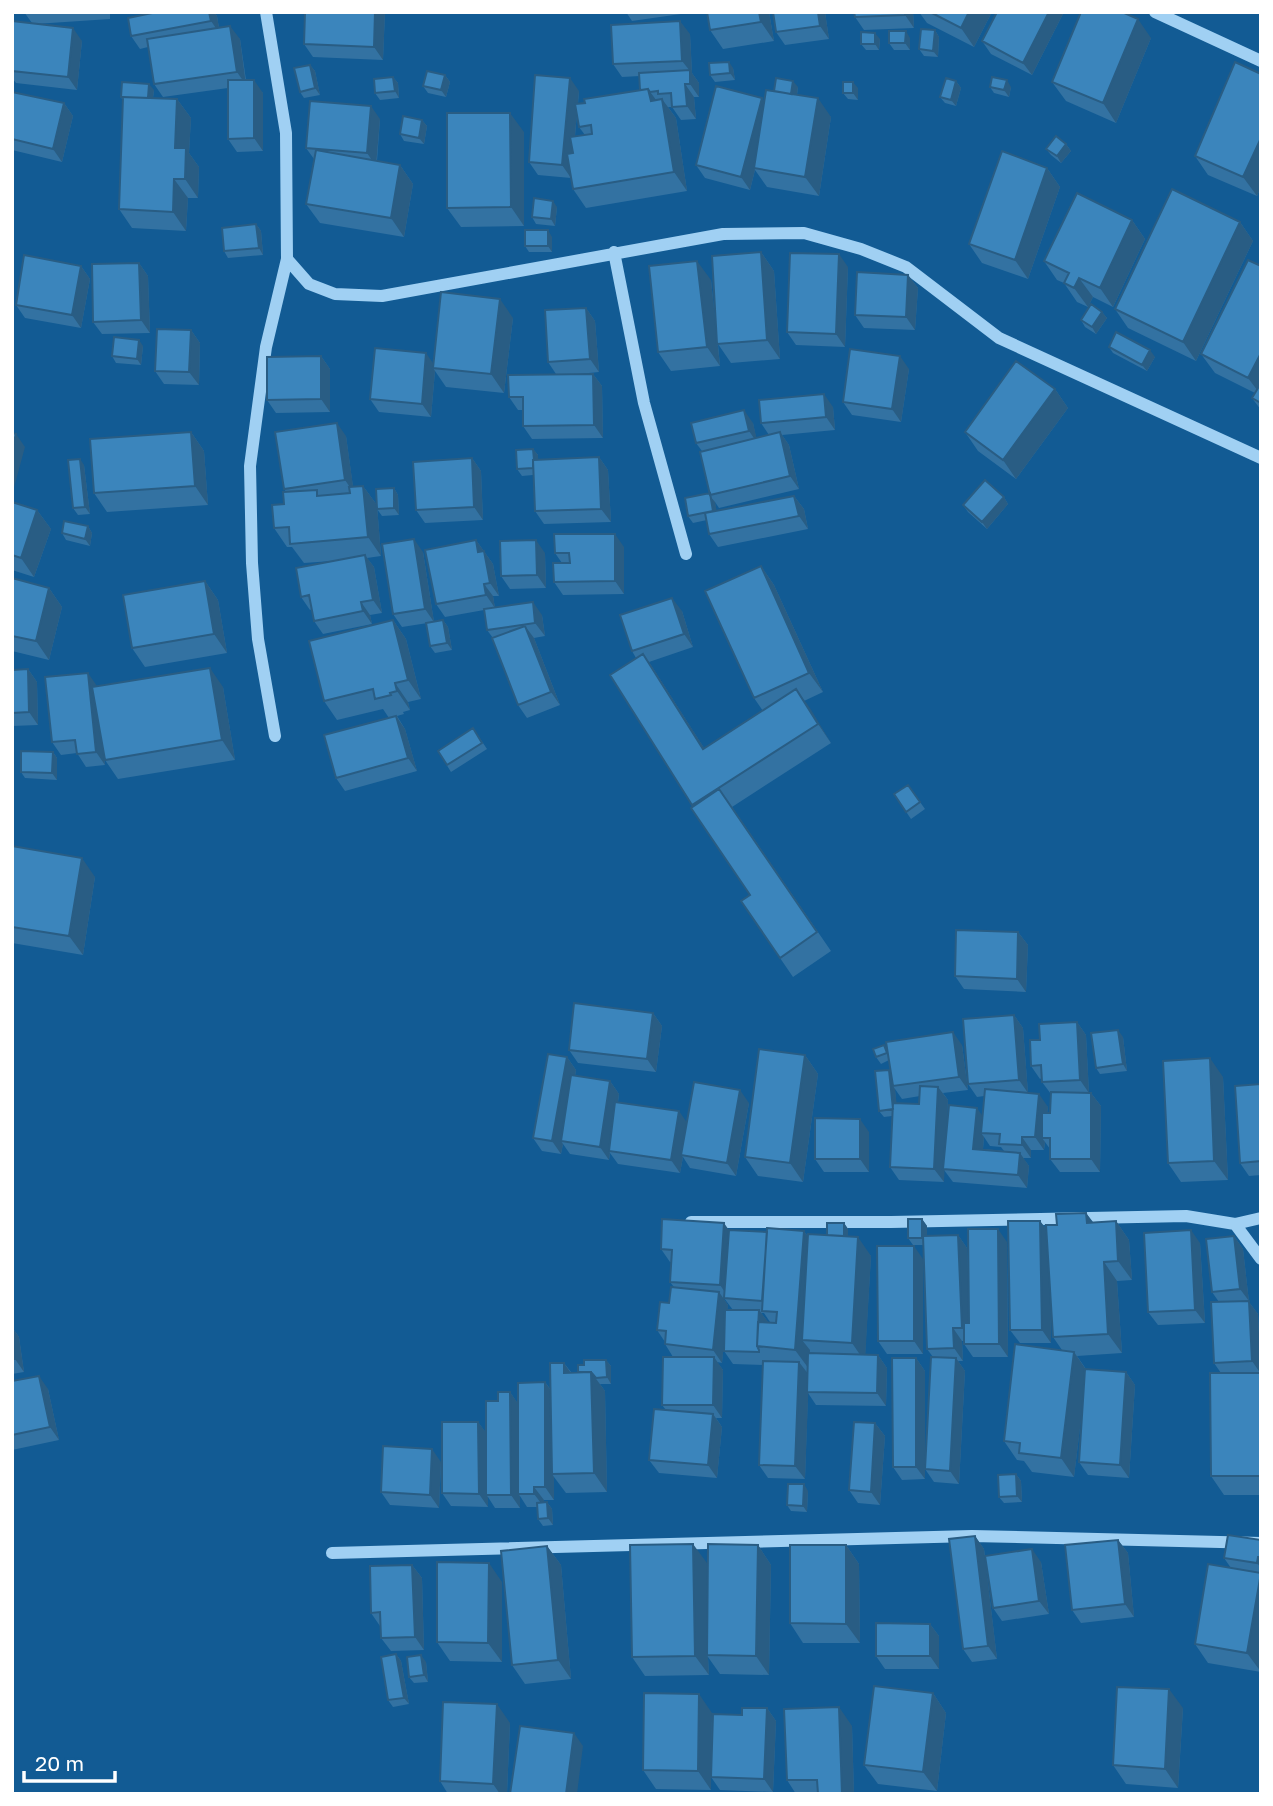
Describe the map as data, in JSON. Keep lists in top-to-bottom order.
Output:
{
  "scale_bar": "20 m"
}
